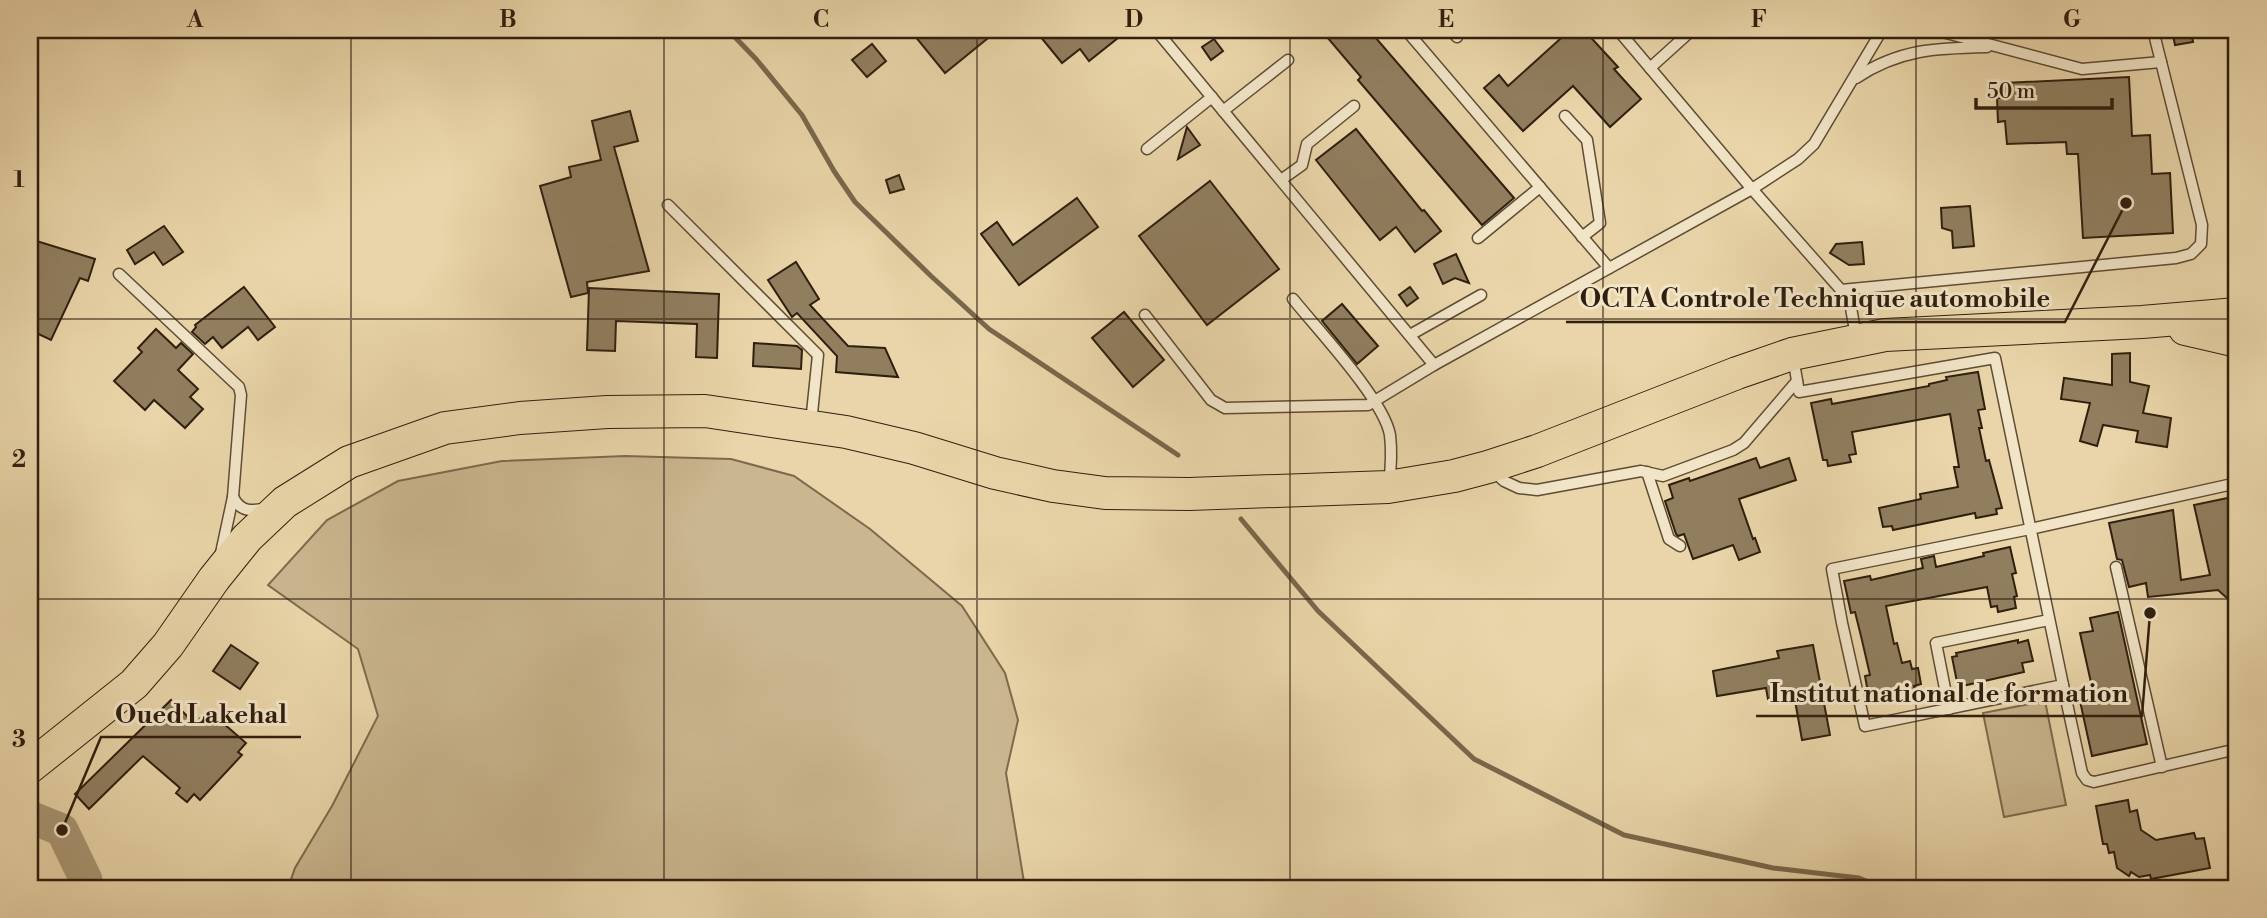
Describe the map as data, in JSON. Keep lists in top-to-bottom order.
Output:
{
  "places": ["OCTA Controle Technique automobile", "Institut national de formation", "Oued Lakehal"],
  "scale_bar": "50 m",
  "grid": {
    "columns": [
      "A",
      "B",
      "C",
      "D",
      "E",
      "F",
      "G"
    ],
    "rows": ["1", "2", "3"]
  }
}
